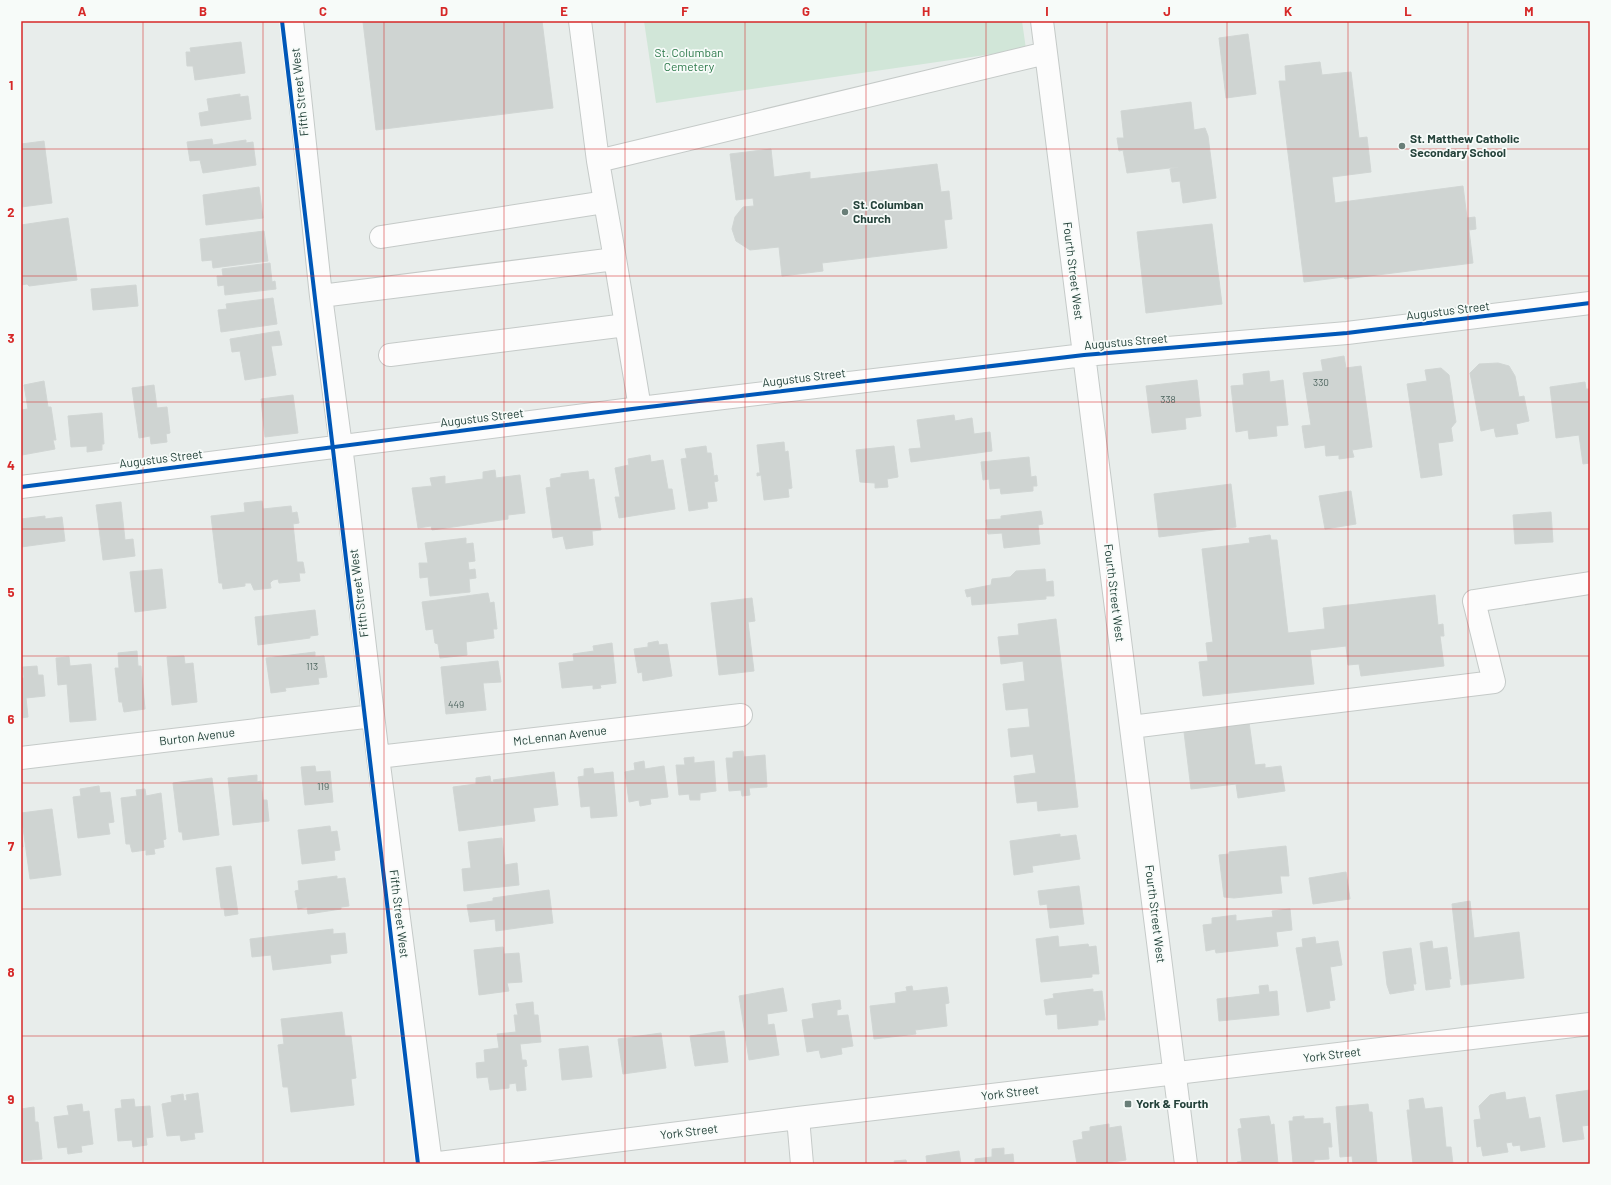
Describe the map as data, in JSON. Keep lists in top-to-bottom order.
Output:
{
  "streets": {
    "street": [
      "Fifth Street West",
      "Fourth Street West",
      "Augustus Street",
      "McLennan Avenue",
      "Burton Avenue",
      "York Street"
    ]
  },
  "crossings": [
    ["Fifth Street West", "Augustus Street"],
    ["Fifth Street West", "McLennan Avenue"],
    ["Fifth Street West", "Burton Avenue"],
    ["Fifth Street West", "York Street"],
    ["Fourth Street West", "Augustus Street"],
    ["Fourth Street West", "York Street"]
  ],
  "parks": ["St. Columban Cemetery"],
  "places": {
    "other": ["St. Matthew Catholic Secondary School", "St. Columban Church"],
    "transit": ["York & Fourth"]
  },
  "house_numbers": [
    "330",
    "338",
    "113",
    "449",
    "119"
  ],
  "grid": {
    "columns": [
      "A",
      "B",
      "C",
      "D",
      "E",
      "F",
      "G",
      "H",
      "I",
      "J",
      "K",
      "L",
      "M"
    ],
    "rows": [
      "1",
      "2",
      "3",
      "4",
      "5",
      "6",
      "7",
      "8",
      "9"
    ]
  }
}
